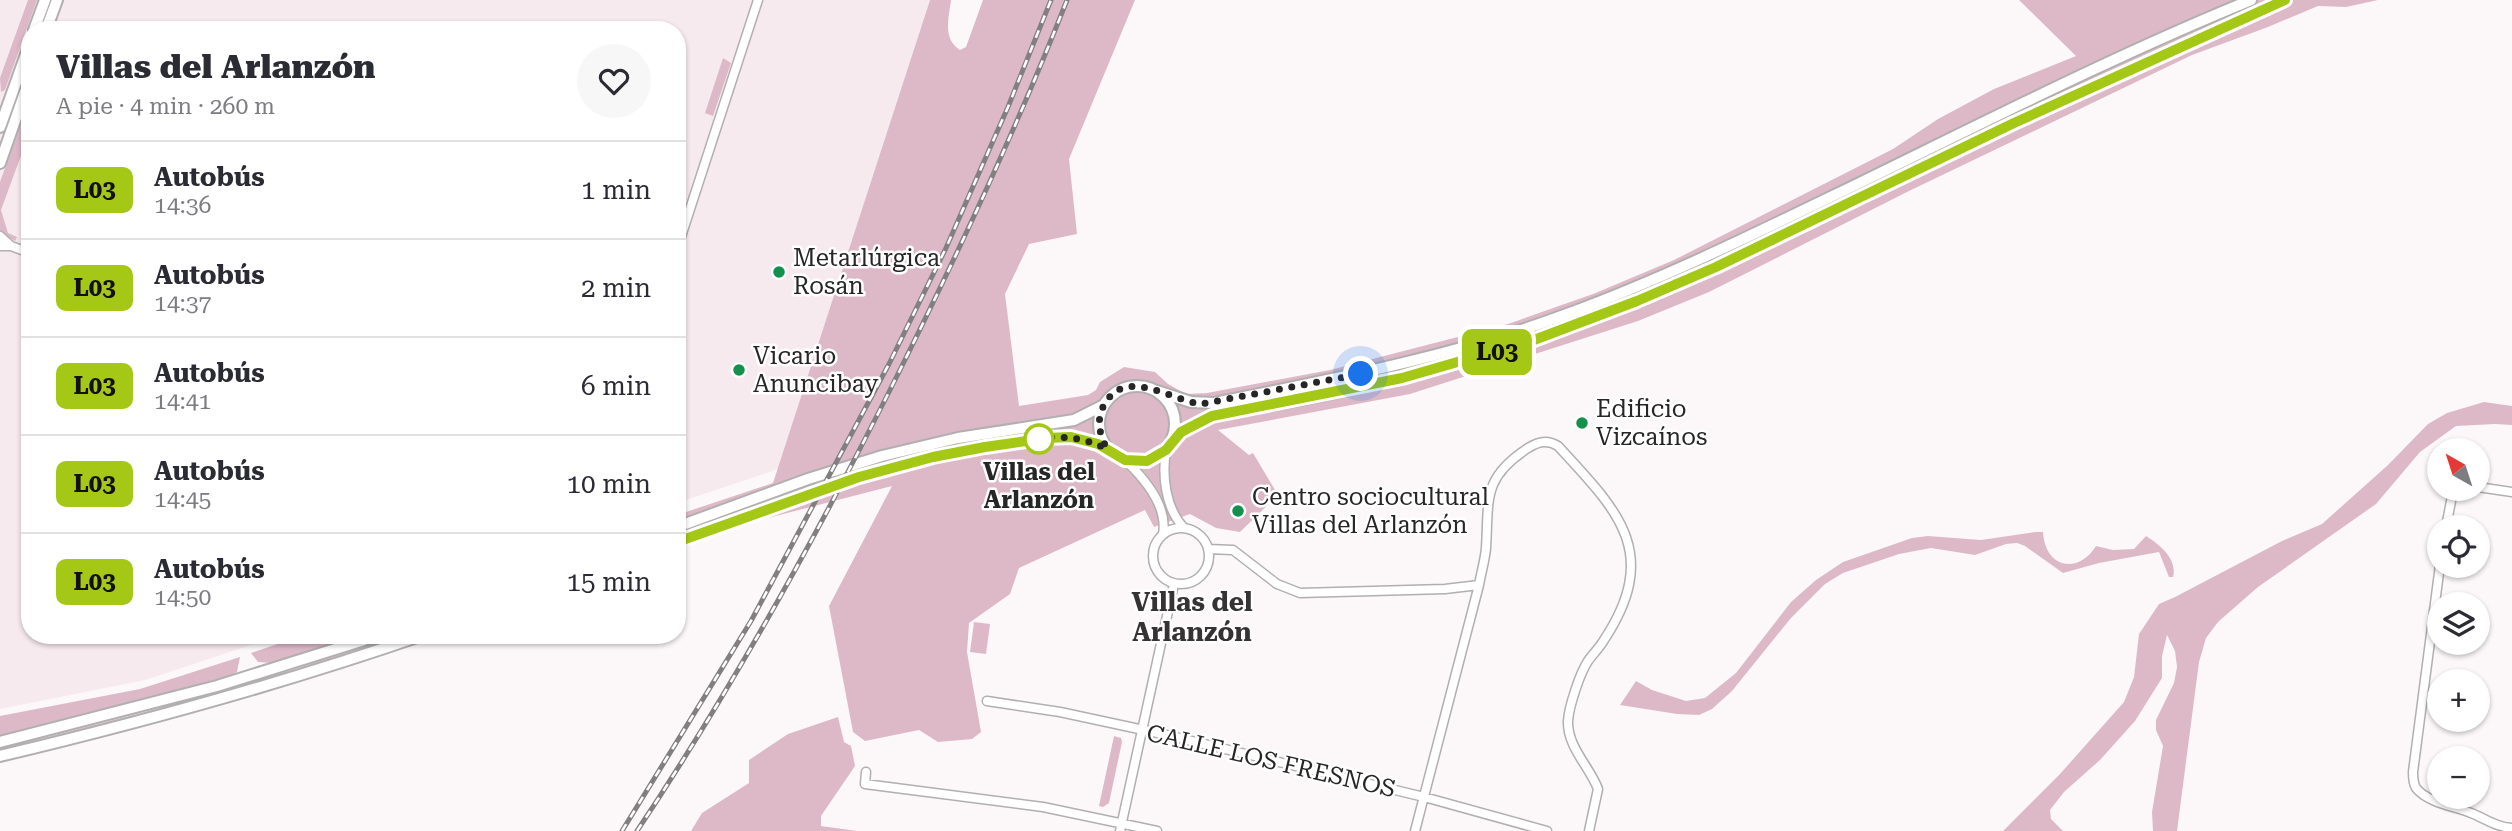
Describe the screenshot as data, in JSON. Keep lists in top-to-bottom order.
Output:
{
  "streets": {
    "street": ["CALLE LOS FRESNOS"]
  },
  "districts": ["Villas del Arlanzón"],
  "places": [
    "Metarlúrgica Rosán",
    "Vicario Anuncibay",
    "Edificio Vizcaínos",
    "Villas del Arlanzón",
    "Centro sociocultural Villas del Arlanzón"
  ],
  "lines": ["bus line L03"],
  "north": "top left",
  "page": {
    "on_map": "L03",
    "heading": ["Villas del Arlanzón", "A pie · 4 min · 260 m"],
    "list": [
      {
        "mark": "L03",
        "name": "Autobús",
        "note": "14:36",
        "value": "1 min"
      },
      {
        "mark": "L03",
        "name": "Autobús",
        "note": "14:37",
        "value": "2 min"
      },
      {
        "mark": "L03",
        "name": "Autobús",
        "note": "14:41",
        "value": "6 min"
      },
      {
        "mark": "L03",
        "name": "Autobús",
        "note": "14:45",
        "value": "10 min"
      },
      {
        "mark": "L03",
        "name": "Autobús",
        "note": "14:50",
        "value": "15 min"
      }
    ],
    "map_buttons": ["+", "−"]
  }
}
